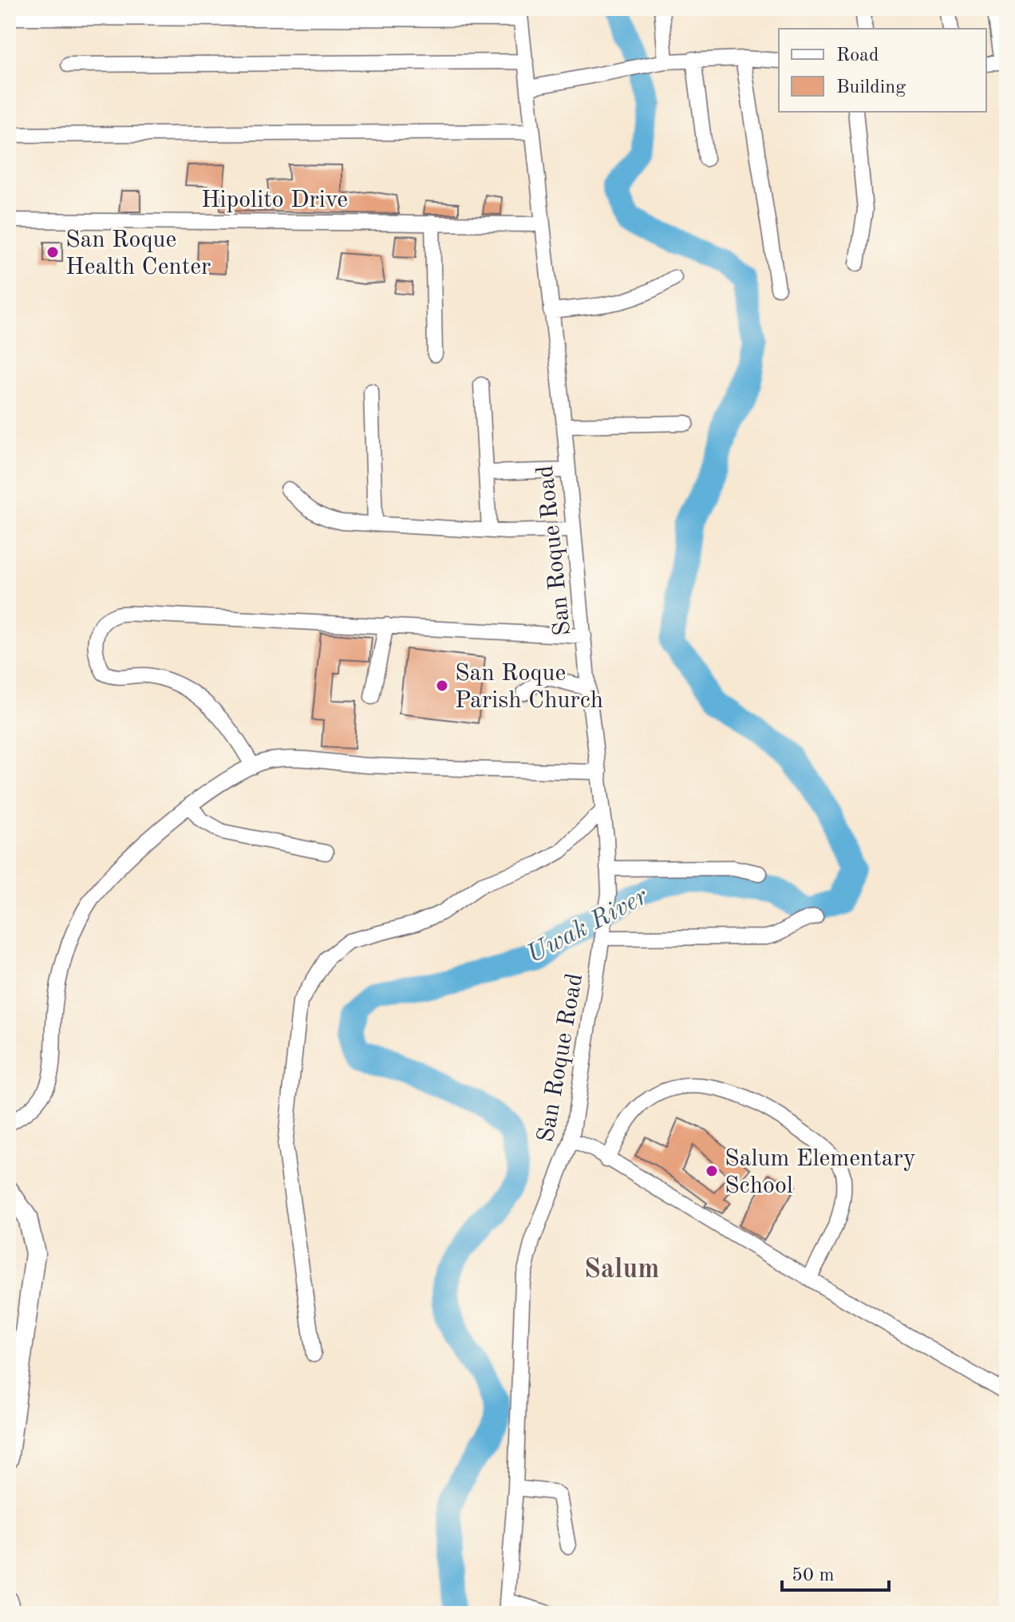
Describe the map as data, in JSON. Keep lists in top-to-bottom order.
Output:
{
  "streets": {
    "street": ["Hipolito Drive", "San Roque Road"]
  },
  "crossings": [
    ["Hipolito Drive", "San Roque Road"]
  ],
  "districts": ["Salum"],
  "water": ["Uwak River"],
  "places": ["San Roque Health Center", "San Roque Parish Church", "Salum Elementary School"],
  "legend": ["Road", "Building"],
  "scale_bar": "50 m"
}
